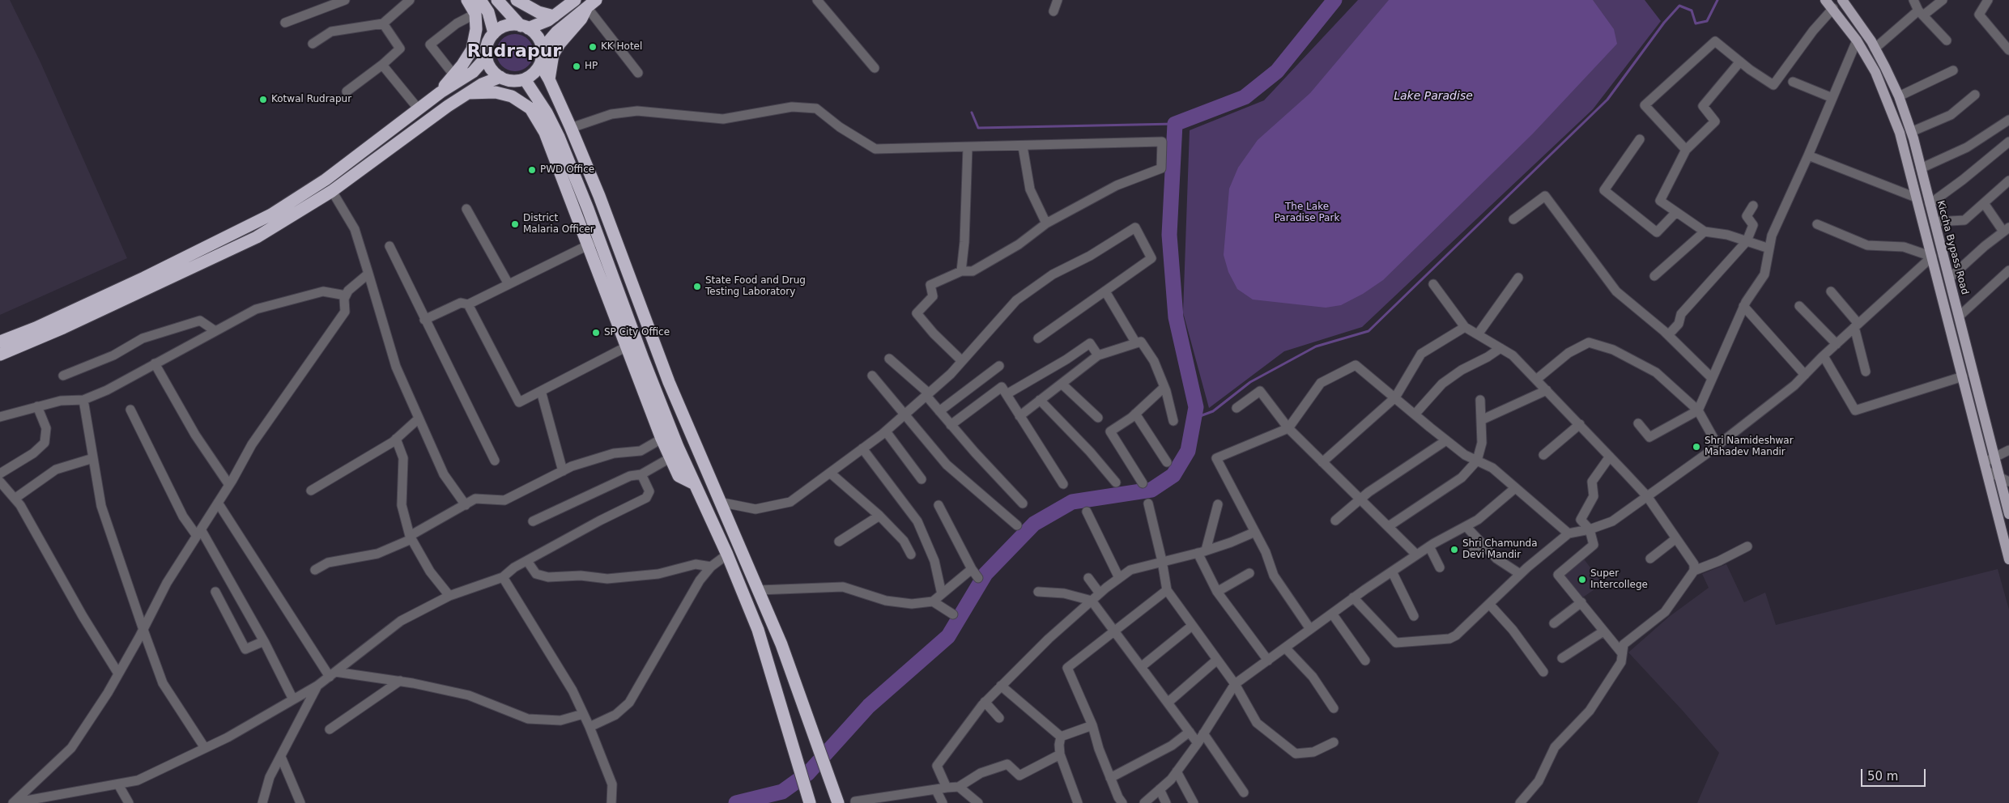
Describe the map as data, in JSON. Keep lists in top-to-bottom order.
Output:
{
  "streets": {
    "main road": ["Kiccha Bypass Road"]
  },
  "districts": ["Rudrapur"],
  "water": ["Lake Paradise"],
  "parks": ["The Lake Paradise Park"],
  "places": [
    "KK Hotel",
    "HP",
    "Kotwal Rudrapur",
    "PWD Office",
    "District Malaria Officer",
    "State Food and Drug Testing Laboratory",
    "SP City Office",
    "Shri Namideshwar Mahadev Mandir",
    "Shri Chamunda Devi Mandir",
    "Super Intercollege"
  ],
  "scale_bar": "50 m"
}
